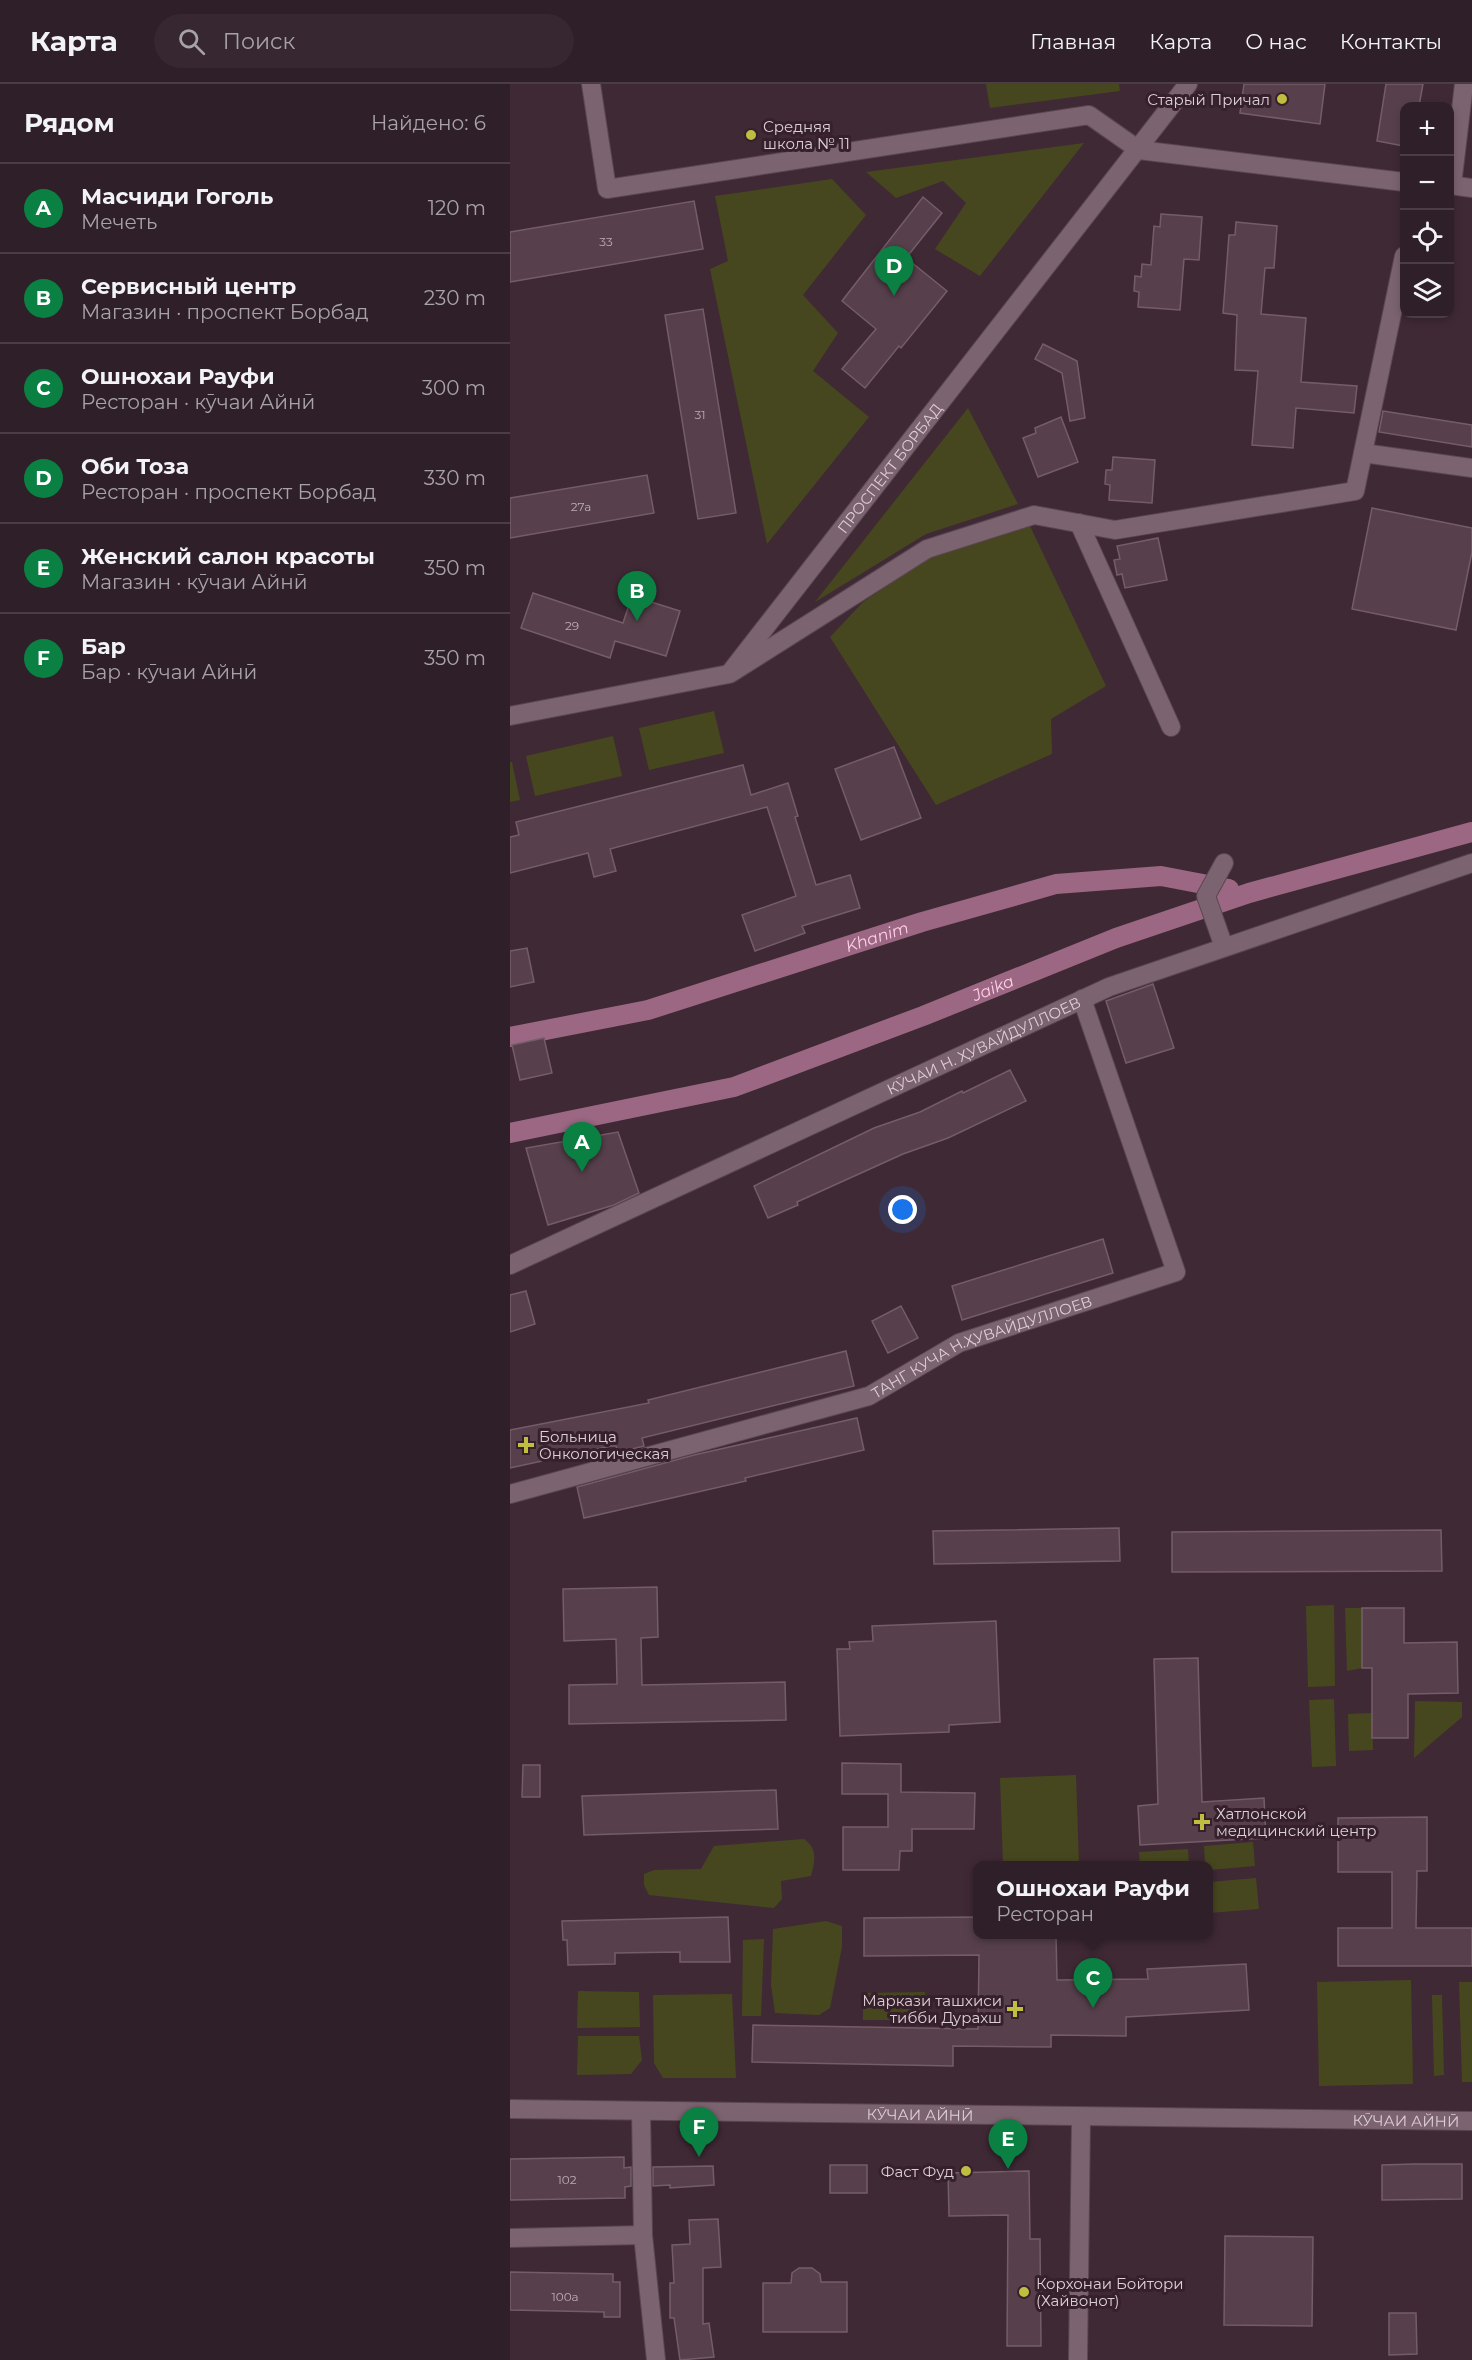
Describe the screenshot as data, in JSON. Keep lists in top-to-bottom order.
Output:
{
  "streets": {
    "street": [
      "ПРОСПЕКТ БОРБАД",
      "КӮЧАИ Н. ҲУВАЙДУЛЛОЕВ",
      "ТАНГ КУЧА Н.ҲУВАЙДУЛЛОЕВ",
      "КӮЧАИ АЙНӢ"
    ]
  },
  "crossings": [
    ["КӮЧАИ Н. ҲУВАЙДУЛЛОЕВ", "ТАНГ КУЧА Н.ҲУВАЙДУЛЛОЕВ"]
  ],
  "water": ["Khanim", "Jaika"],
  "places": {
    "other": [
      "Старый Причал",
      "Средняя школа № 11",
      "Фаст Фуд",
      "Корхонаи Бойтори (Хайвонот)"
    ],
    "health": ["Больница Онкологическая", "Хатлонской медицинский центр", "Маркази ташхиси тибби Дурахш"]
  },
  "house_numbers": [
    "33",
    "31",
    "27а",
    "29",
    "102",
    "100а"
  ],
  "page": {
    "header": "Карта",
    "search": "Поиск",
    "nav": [
      "Главная",
      "Карта",
      "О нас",
      "Контакты"
    ],
    "heading": ["Рядом", "Найдено: 6"],
    "map_buttons": ["+", "−"],
    "list": [
      {
        "mark": "A",
        "name": "Масчиди Гоголь",
        "note": "Мечеть",
        "value": "120 m"
      },
      {
        "mark": "B",
        "name": "Сервисный центр",
        "note": "Магазин · проспект Борбад",
        "value": "230 m"
      },
      {
        "mark": "C",
        "name": "Ошнохаи Рауфи",
        "note": "Ресторан · кӯчаи Айнӣ",
        "value": "300 m"
      },
      {
        "mark": "D",
        "name": "Оби Тоза",
        "note": "Ресторан · проспект Борбад",
        "value": "330 m"
      },
      {
        "mark": "E",
        "name": "Женский салон красоты",
        "note": "Магазин · кӯчаи Айнӣ",
        "value": "350 m"
      },
      {
        "mark": "F",
        "name": "Бар",
        "note": "Бар · кӯчаи Айнӣ",
        "value": "350 m"
      }
    ],
    "pins": [
      "D",
      "B",
      "A",
      "C",
      "F",
      "E"
    ],
    "popup": ["Ошнохаи Рауфи", "Ресторан"]
  }
}
